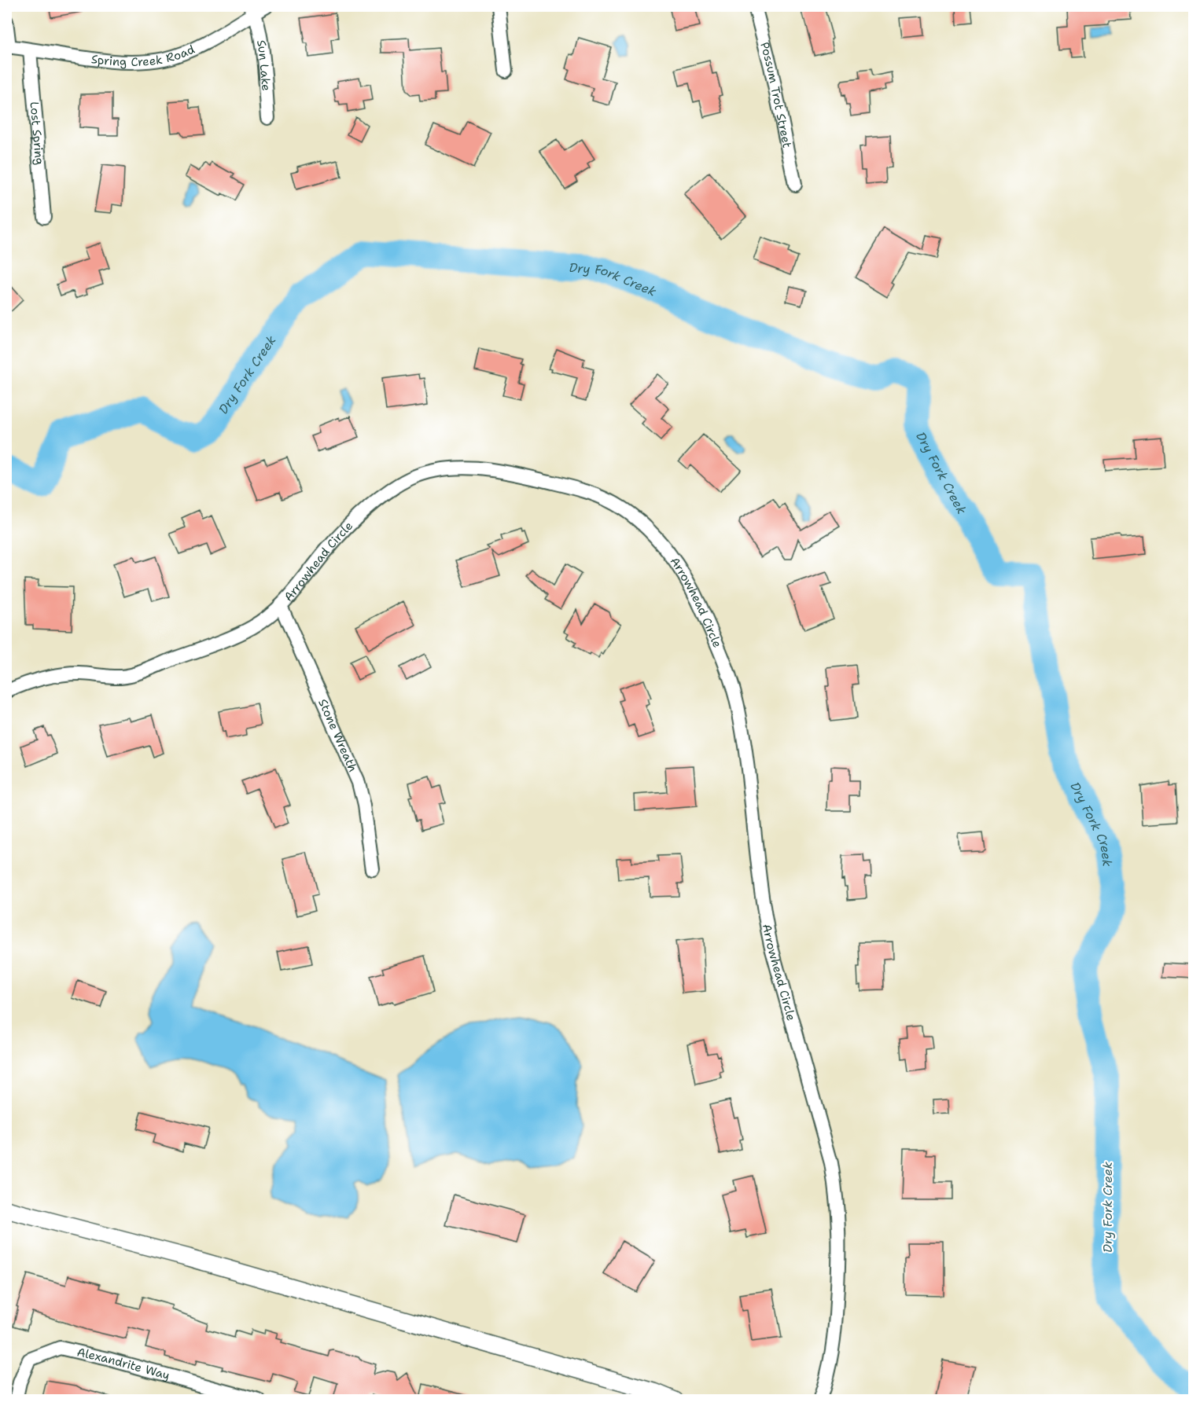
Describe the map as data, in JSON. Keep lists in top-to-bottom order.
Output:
{
  "streets": {
    "street": [
      "Spring Creek Road",
      "Sun Lake",
      "Possum Trot Street",
      "Lost Spring",
      "Arrowhead Circle",
      "Stone Wreath",
      "Alexandrite Way"
    ]
  },
  "crossings": [
    ["Spring Creek Road", "Sun Lake"],
    ["Spring Creek Road", "Lost Spring"],
    ["Arrowhead Circle", "Stone Wreath"]
  ],
  "water": ["Dry Fork Creek"]
}
